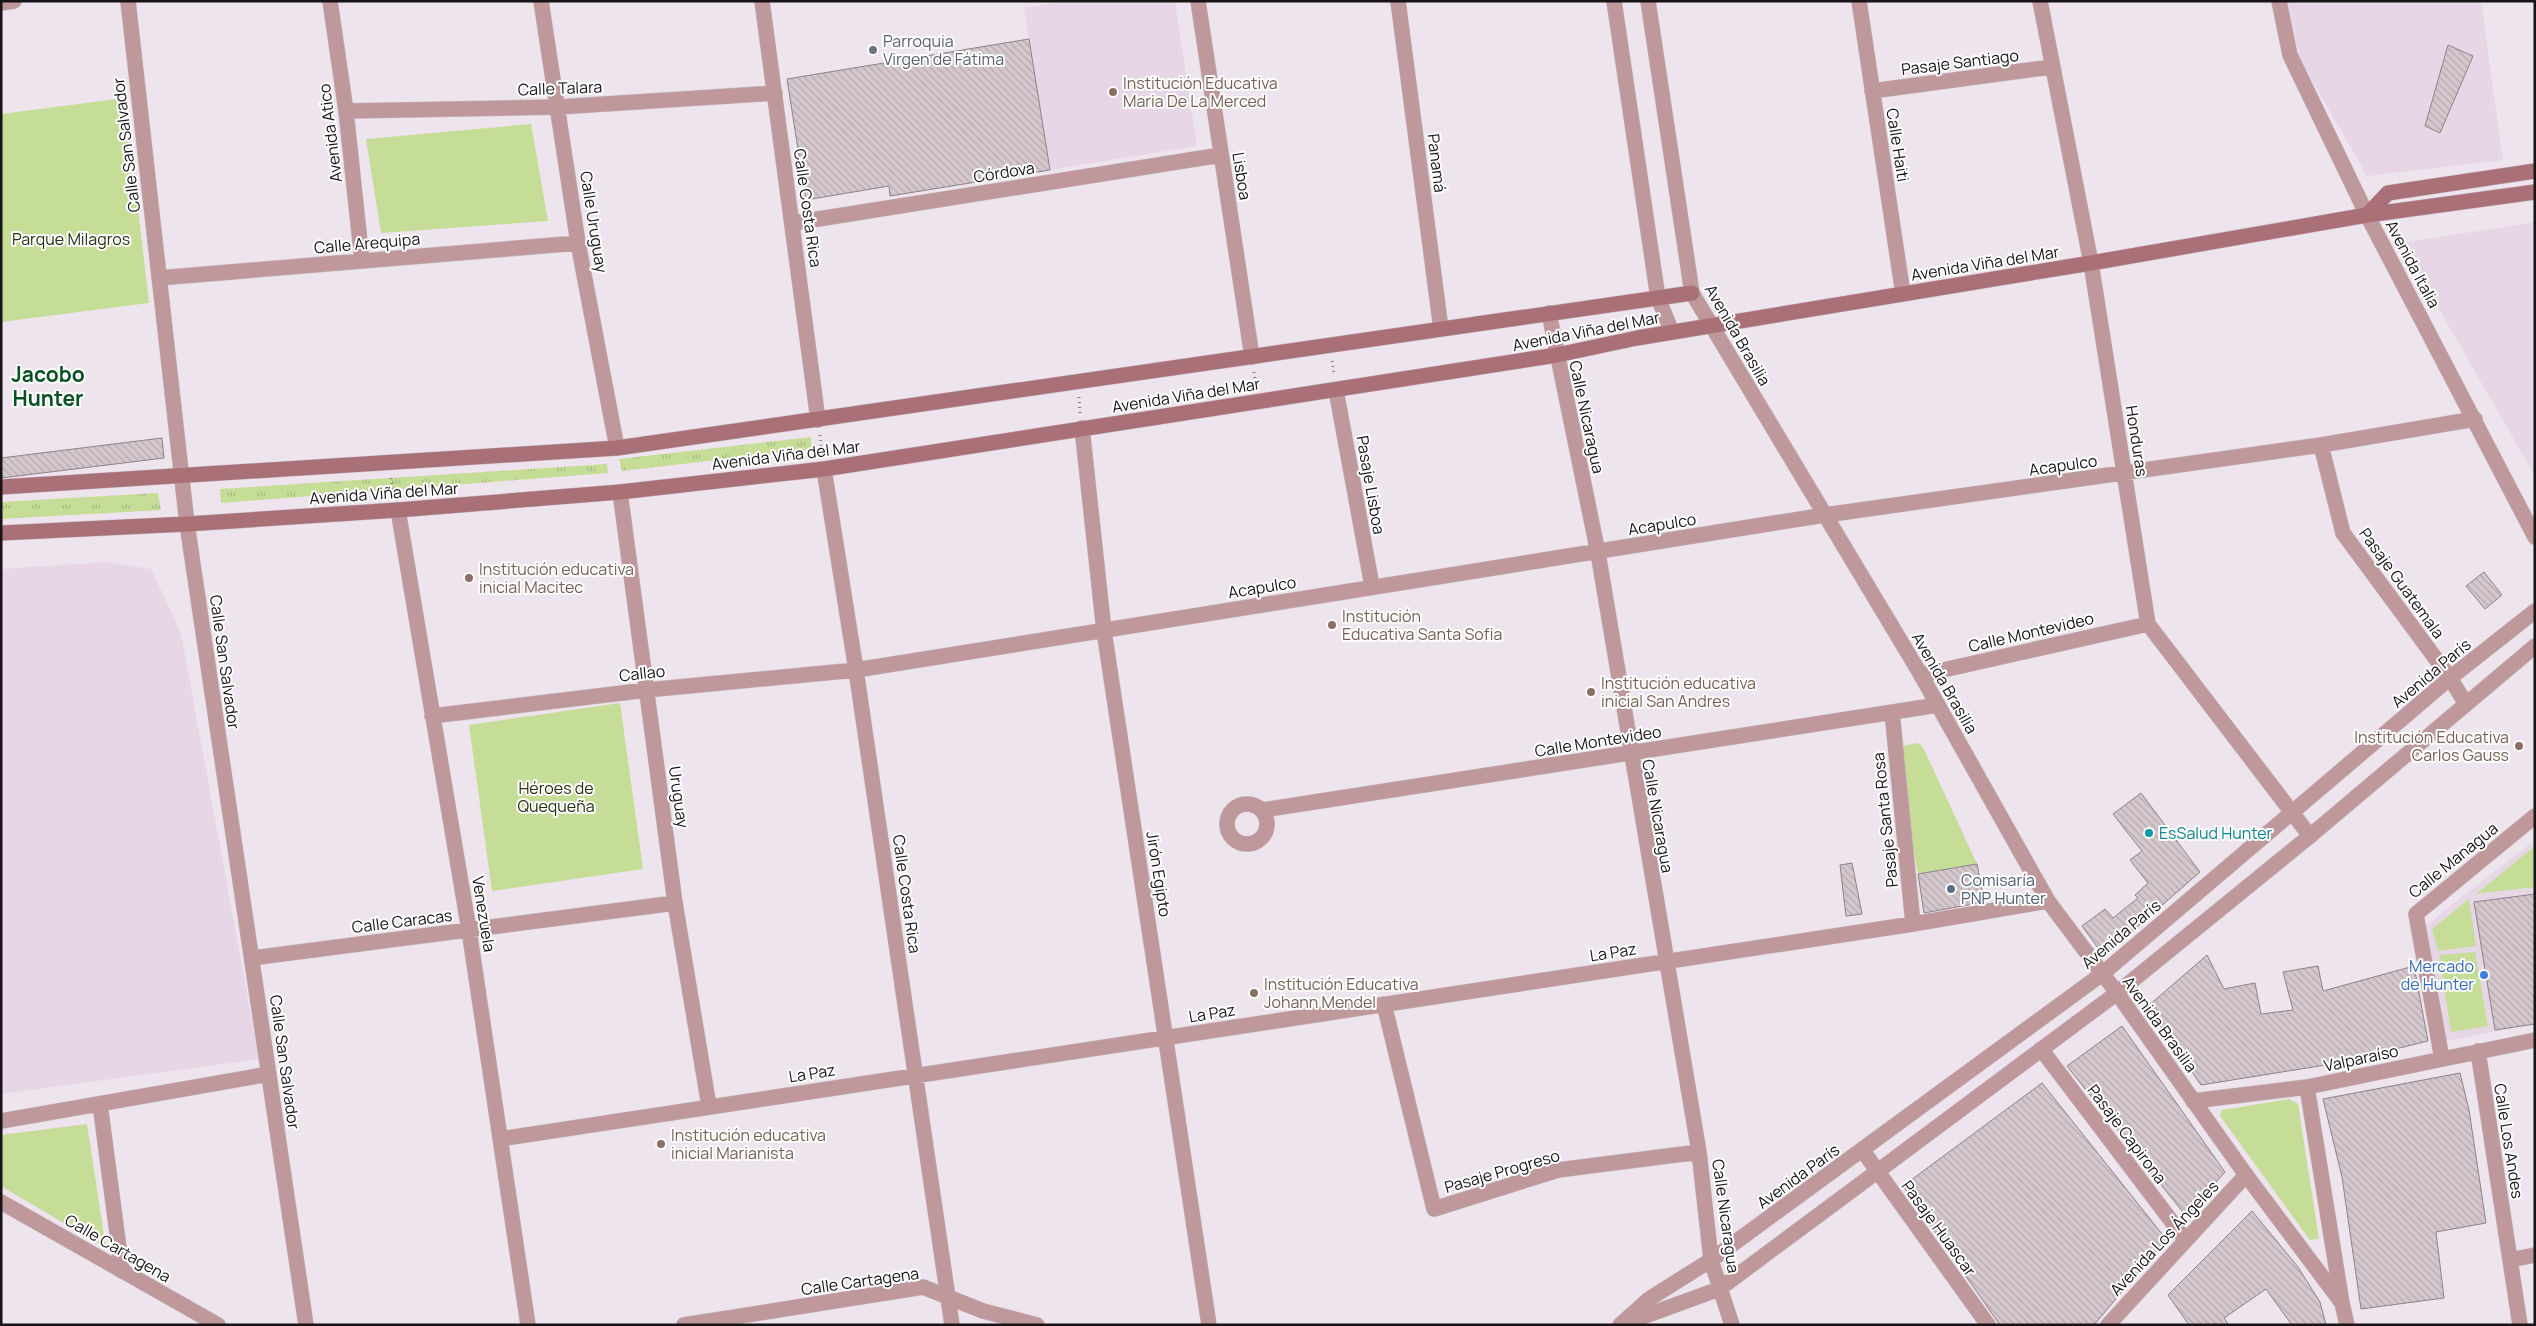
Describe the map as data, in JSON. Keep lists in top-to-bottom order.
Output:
{
  "streets": {
    "main road": ["Avenida Viña del Mar"],
    "street": [
      "Pasaje Santiago",
      "Calle Talara",
      "Avenida Atico",
      "Calle San Salvador",
      "Calle Haiti",
      "Panamá",
      "Córdova",
      "Lisboa",
      "Calle Costa Rica",
      "Calle Uruguay",
      "Calle Arequipa",
      "Avenida Italia",
      "Avenida Brasilia",
      "Calle Nicaragua",
      "Honduras",
      "Acapulco",
      "Pasaje Lisboa",
      "Pasaje Guatemala",
      "Calle Montevideo",
      "Callao",
      "Avenida París",
      "Uruguay",
      "Pasaje Santa Rosa",
      "Calle Managua",
      "Jirón Egipto",
      "Venezuela",
      "Calle Caracas",
      "La Paz",
      "Valparaíso",
      "Pasaje Capirona",
      "Calle Los Andes",
      "Pasaje Progreso",
      "Pasaje Huascar",
      "Avenida Los Ángeles",
      "Calle Cartagena"
    ]
  },
  "crossings": [
    ["Pasaje Santiago", "Calle Haiti"],
    ["Pasaje Santiago", "Honduras"],
    ["Calle Talara", "Avenida Atico"],
    ["Calle Talara", "Calle Costa Rica"],
    ["Calle Talara", "Calle Uruguay"],
    ["Avenida Atico", "Calle Arequipa"],
    ["Calle San Salvador", "Calle Arequipa"],
    ["Calle San Salvador", "Avenida Viña del Mar"],
    ["Calle San Salvador", "Calle Caracas"],
    ["Calle Haiti", "Avenida Viña del Mar"],
    ["Panamá", "Avenida Viña del Mar"],
    ["Córdova", "Lisboa"],
    ["Córdova", "Calle Costa Rica"],
    ["Lisboa", "Avenida Viña del Mar"],
    ["Calle Costa Rica", "Avenida Viña del Mar"],
    ["Calle Costa Rica", "Acapulco"],
    ["Calle Costa Rica", "Callao"],
    ["Calle Costa Rica", "La Paz"],
    ["Calle Costa Rica", "Calle Cartagena"],
    ["Calle Uruguay", "Calle Arequipa"],
    ["Calle Uruguay", "Avenida Viña del Mar"],
    ["Avenida Viña del Mar", "Avenida Italia"],
    ["Avenida Viña del Mar", "Avenida Brasilia"],
    ["Avenida Viña del Mar", "Calle Nicaragua"],
    ["Avenida Viña del Mar", "Honduras"],
    ["Avenida Viña del Mar", "Pasaje Lisboa"],
    ["Avenida Viña del Mar", "Uruguay"],
    ["Avenida Viña del Mar", "Jirón Egipto"],
    ["Avenida Viña del Mar", "Venezuela"],
    ["Avenida Italia", "Acapulco"],
    ["Avenida Brasilia", "Acapulco"],
    ["Avenida Brasilia", "Calle Montevideo"],
    ["Avenida Brasilia", "Avenida París"],
    ["Avenida Brasilia", "La Paz"],
    ["Avenida Brasilia", "Valparaíso"],
    ["Avenida Brasilia", "Avenida Los Ángeles"],
    ["Calle Nicaragua", "Acapulco"],
    ["Calle Nicaragua", "Calle Montevideo"],
    ["Calle Nicaragua", "Avenida París"],
    ["Calle Nicaragua", "La Paz"],
    ["Calle Nicaragua", "Pasaje Progreso"],
    ["Honduras", "Acapulco"],
    ["Honduras", "Calle Montevideo"],
    ["Honduras", "Avenida París"],
    ["Acapulco", "Pasaje Lisboa"],
    ["Acapulco", "Pasaje Guatemala"],
    ["Acapulco", "Callao"],
    ["Acapulco", "Jirón Egipto"],
    ["Pasaje Guatemala", "Avenida París"],
    ["Calle Montevideo", "Pasaje Santa Rosa"],
    ["Callao", "Uruguay"],
    ["Callao", "Venezuela"],
    ["Avenida París", "Pasaje Huascar"],
    ["Uruguay", "Calle Caracas"],
    ["Uruguay", "La Paz"],
    ["Pasaje Santa Rosa", "La Paz"],
    ["Calle Managua", "Valparaíso"],
    ["Jirón Egipto", "La Paz"],
    ["Venezuela", "Calle Caracas"],
    ["Venezuela", "La Paz"],
    ["La Paz", "Pasaje Progreso"],
    ["Valparaíso", "Calle Los Andes"],
    ["Pasaje Capirona", "Avenida Los Ángeles"]
  ],
  "districts": ["Jacobo Hunter"],
  "parks": ["Parque Milagros", "Héroes de Quequeña"],
  "places": [
    "Parroquia Virgen de Fátima",
    "Institución Educativa Maria De La Merced",
    "Institución educativa inicial Macitec",
    "Institución Educativa Santa Sofia",
    "Institución educativa inicial San Andres",
    "Institución Educativa Carlos Gauss",
    "EsSalud Hunter",
    "Comisaría PNP Hunter",
    "Mercado de Hunter",
    "Institución Educativa Johann Mendel",
    "Institución educativa inicial Marianista"
  ]
}
